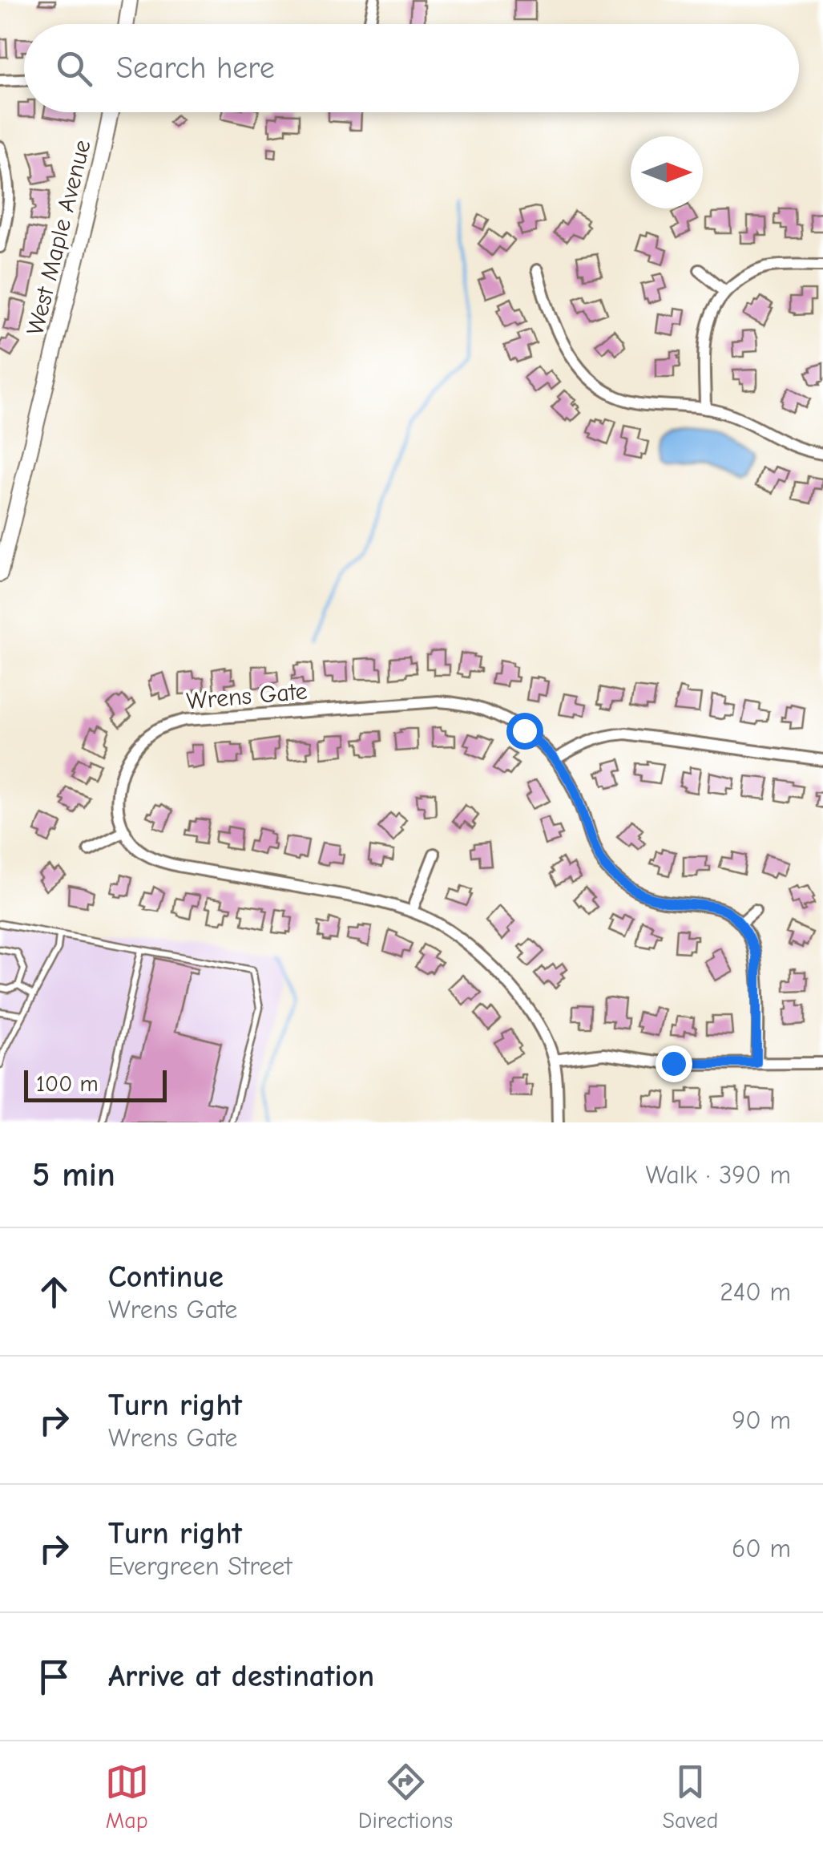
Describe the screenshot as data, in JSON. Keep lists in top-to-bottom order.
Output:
{
  "streets": {
    "main road": ["West Maple Avenue"],
    "street": ["Wrens Gate"]
  },
  "scale_bar": "100 m",
  "north": "right",
  "page": {
    "search": "Search here",
    "scale": "100 m",
    "heading": ["5 min", "Walk · 390 m"],
    "list": [
      ["Continue", "Wrens Gate", "240 m"],
      ["Turn right", "Wrens Gate", "90 m"],
      ["Turn right", "Evergreen Street", "60 m"],
      "Arrive at destination"
    ],
    "nav": ["Map", "Directions", "Saved"]
  }
}
